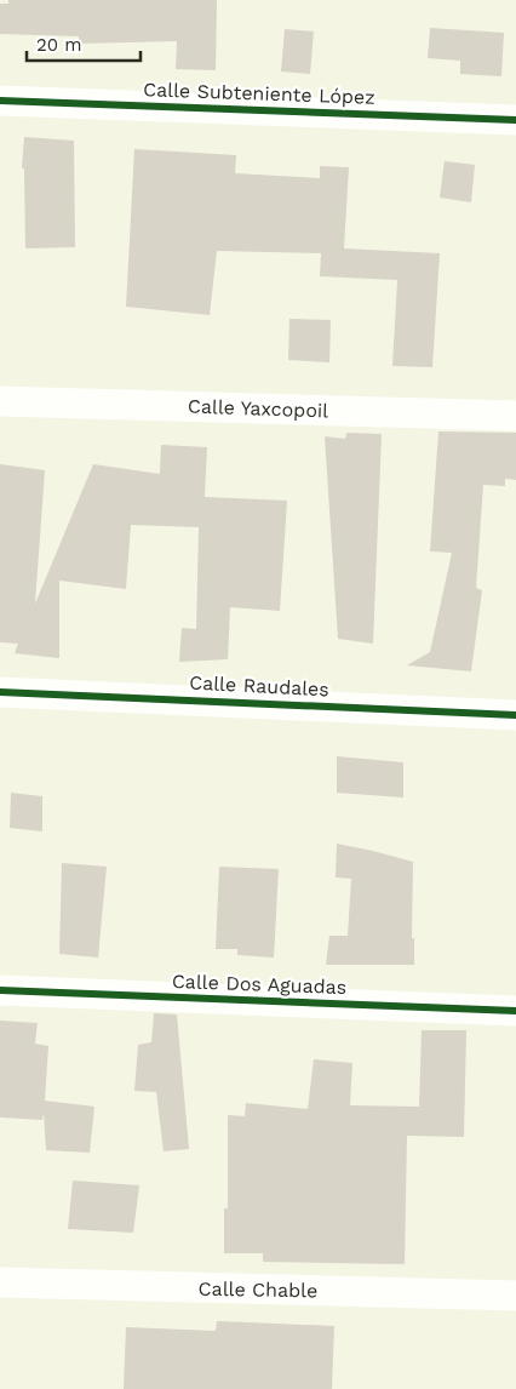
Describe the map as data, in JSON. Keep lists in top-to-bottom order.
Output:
{
  "streets": {
    "street": [
      "Calle Subteniente López",
      "Calle Yaxcopoil",
      "Calle Raudales",
      "Calle Dos Aguadas",
      "Calle Chable"
    ]
  },
  "scale_bar": "20 m"
}
